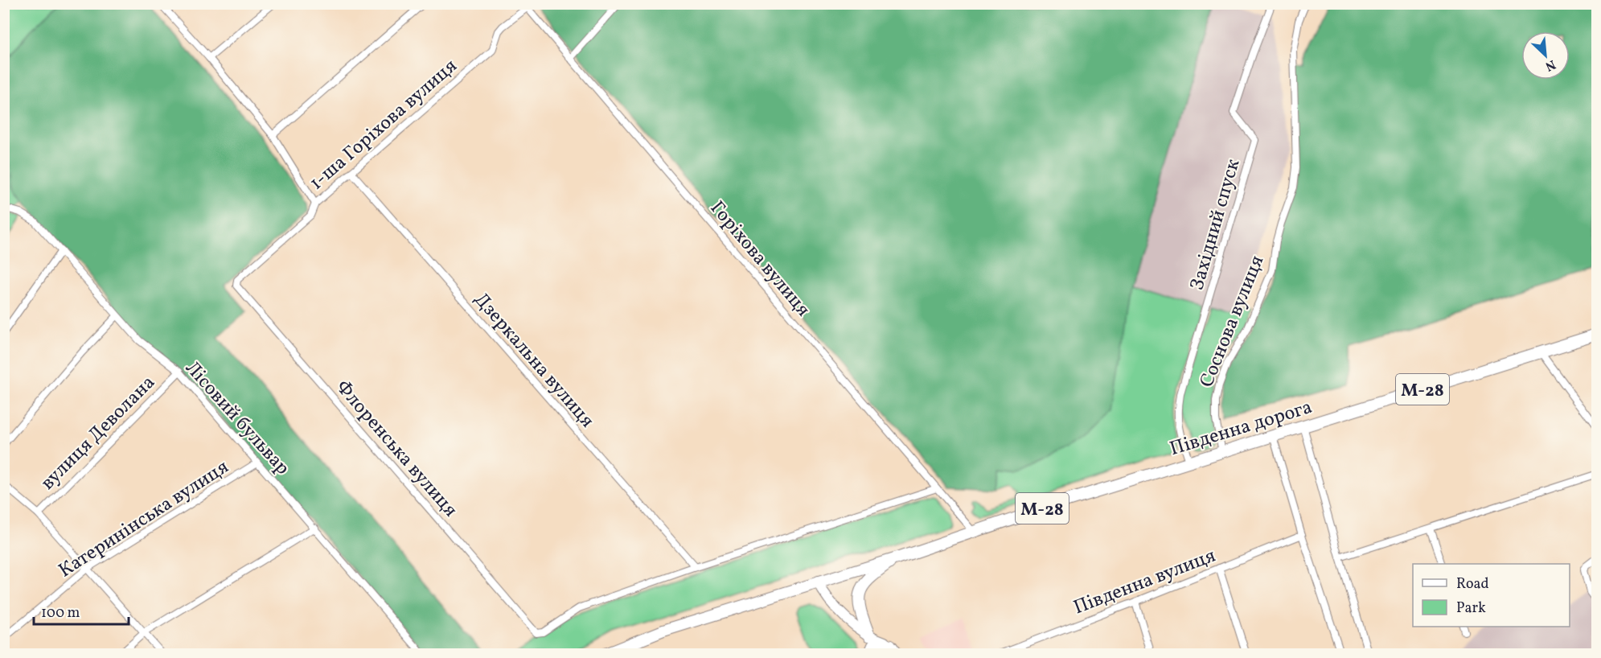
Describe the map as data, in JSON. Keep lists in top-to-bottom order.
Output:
{
  "streets": {
    "highway": ["М-28", "Південна дорога"],
    "street": [
      "1-ша Горіхова вулиця",
      "Західний спуск",
      "Горіхова вулиця",
      "Соснова вулиця",
      "Дзеркальна вулиця",
      "Лісовий бульвар",
      "вулиця Деволана",
      "Флоренська вулиця",
      "Катеринінська вулиця",
      "Південна вулиця"
    ]
  },
  "crossings": [
    ["1-ша Горіхова вулиця", "Горіхова вулиця"],
    ["1-ша Горіхова вулиця", "Дзеркальна вулиця"],
    ["1-ша Горіхова вулиця", "Флоренська вулиця"],
    ["Західний спуск", "Південна дорога"],
    ["Горіхова вулиця", "Південна дорога"],
    ["Соснова вулиця", "Південна дорога"],
    ["Дзеркальна вулиця", "Флоренська вулиця"],
    ["М-28", "Південна дорога"],
    ["Лісовий бульвар", "вулиця Деволана"],
    ["Лісовий бульвар", "Катеринінська вулиця"]
  ],
  "legend": ["Road", "Park"],
  "scale_bar": "100 m",
  "north": "bottom right"
}
